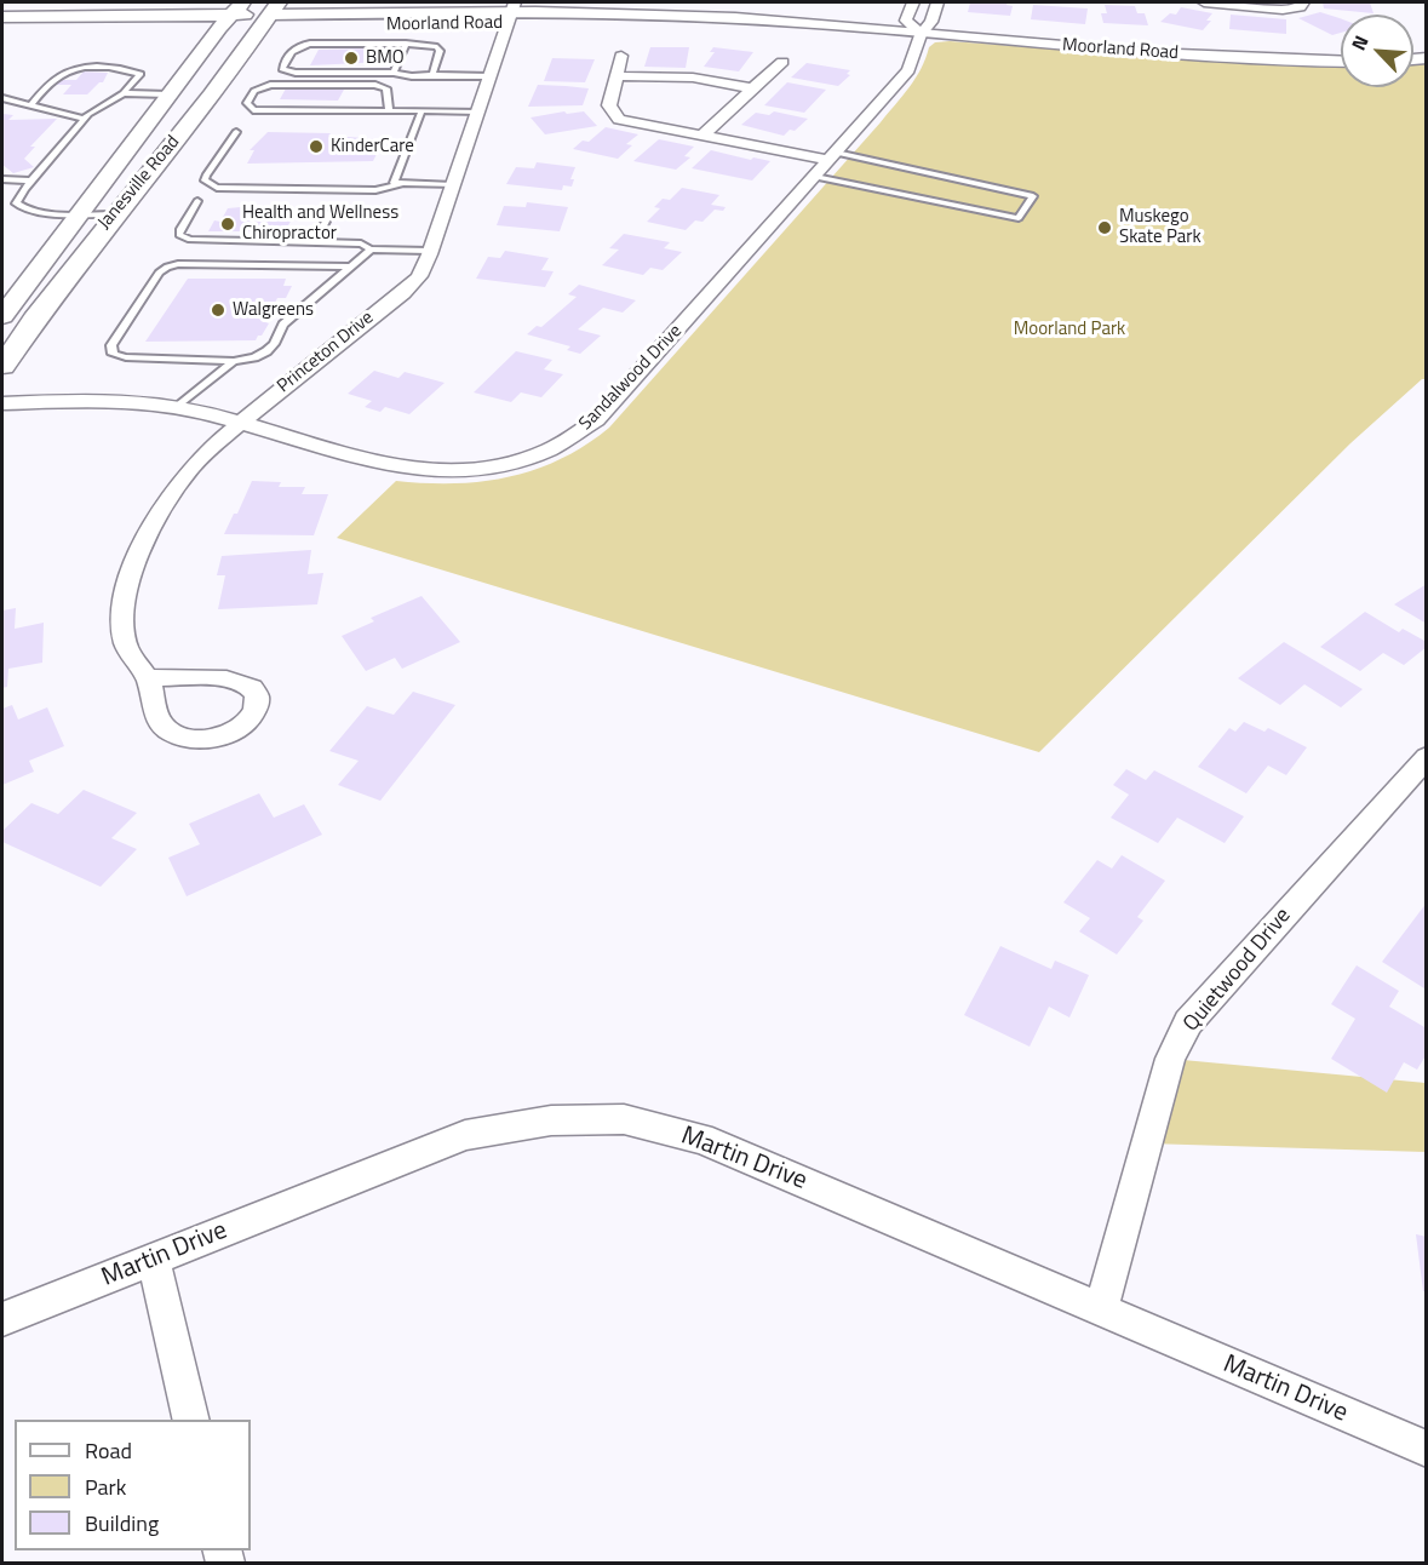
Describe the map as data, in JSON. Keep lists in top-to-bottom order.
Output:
{
  "streets": {
    "main road": ["Moorland Road", "Janesville Road"],
    "street": [
      "Princeton Drive",
      "Sandalwood Drive",
      "Quietwood Drive",
      "Martin Drive"
    ]
  },
  "crossings": [
    ["Moorland Road", "Janesville Road"],
    ["Moorland Road", "Princeton Drive"],
    ["Moorland Road", "Sandalwood Drive"],
    ["Princeton Drive", "Sandalwood Drive"],
    ["Quietwood Drive", "Martin Drive"]
  ],
  "parks": ["Moorland Park"],
  "places": [
    "BMO",
    "KinderCare",
    "Health and Wellness Chiropractor",
    "Muskego Skate Park",
    "Walgreens"
  ],
  "legend": ["Road", "Park", "Building"],
  "north": "top left"
}
